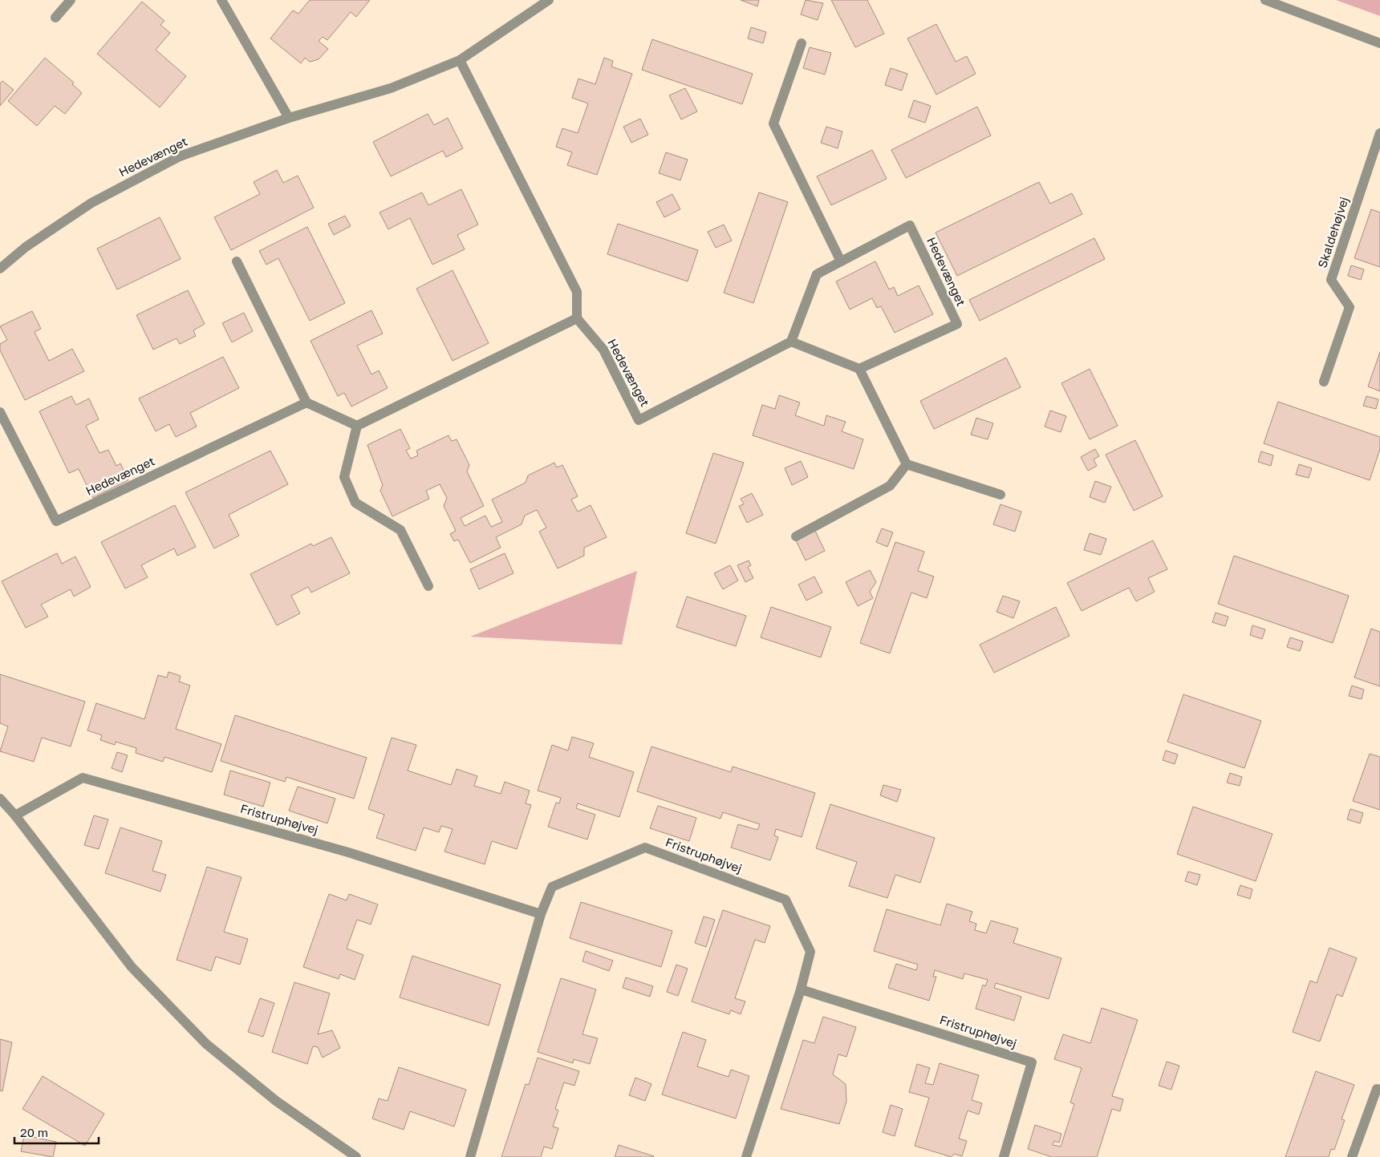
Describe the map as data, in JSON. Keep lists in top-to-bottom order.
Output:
{
  "streets": {
    "street": ["Hedevænget", "Skaldehøjvej", "Fristruphøjvej"]
  },
  "scale_bar": "20 m"
}
